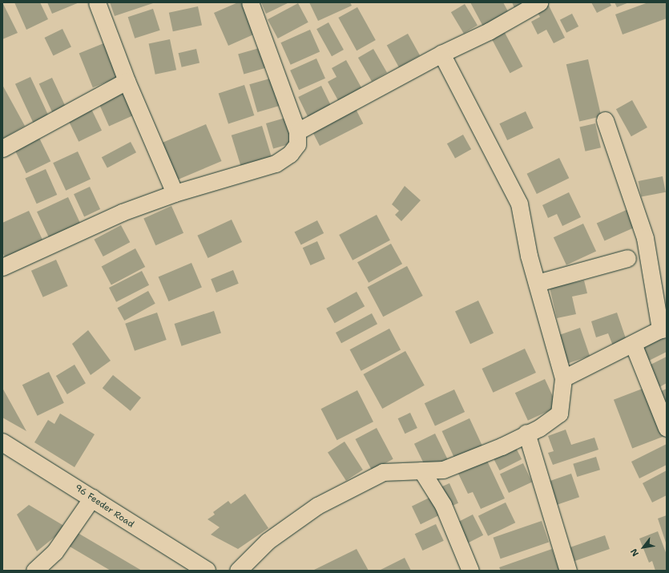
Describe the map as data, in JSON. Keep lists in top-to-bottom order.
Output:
{
  "streets": {
    "main road": ["96 Feeder Road"]
  },
  "north": "bottom left"
}
